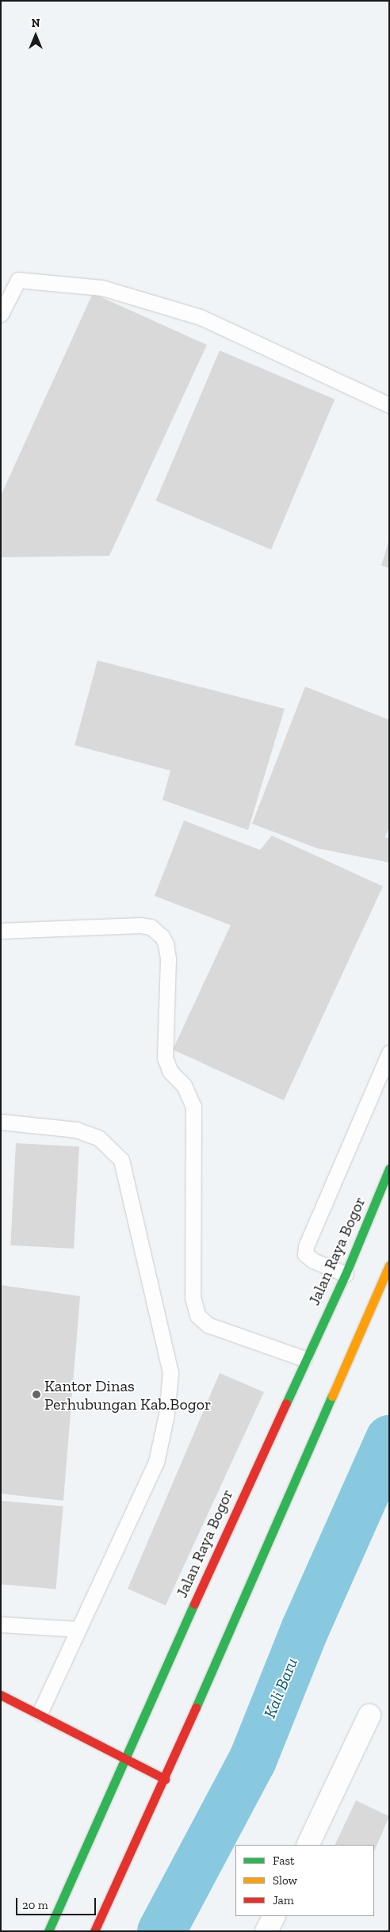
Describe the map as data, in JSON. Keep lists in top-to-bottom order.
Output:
{
  "streets": {
    "main road": ["Jalan Raya Bogor"]
  },
  "water": ["Kali Baru"],
  "places": ["Kantor Dinas Perhubungan Kab.Bogor"],
  "legend": ["Fast", "Slow", "Jam"],
  "scale_bar": "20 m",
  "north": "top"
}
